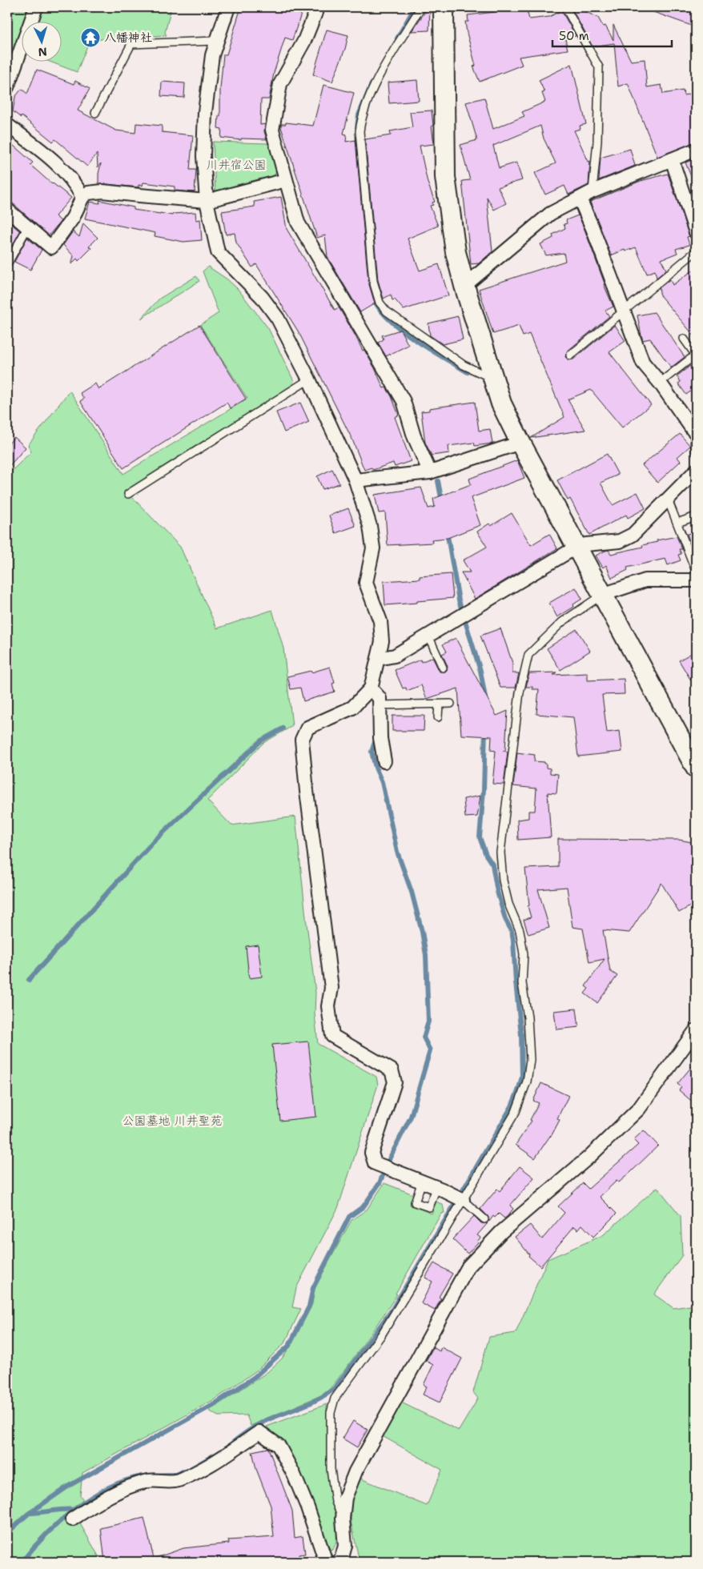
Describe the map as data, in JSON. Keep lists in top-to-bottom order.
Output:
{
  "parks": ["川井宿公園", "公園墓地 川井聖苑"],
  "places": {
    "temple": ["八幡神社"]
  },
  "scale_bar": "50 m",
  "north": "bottom"
}
